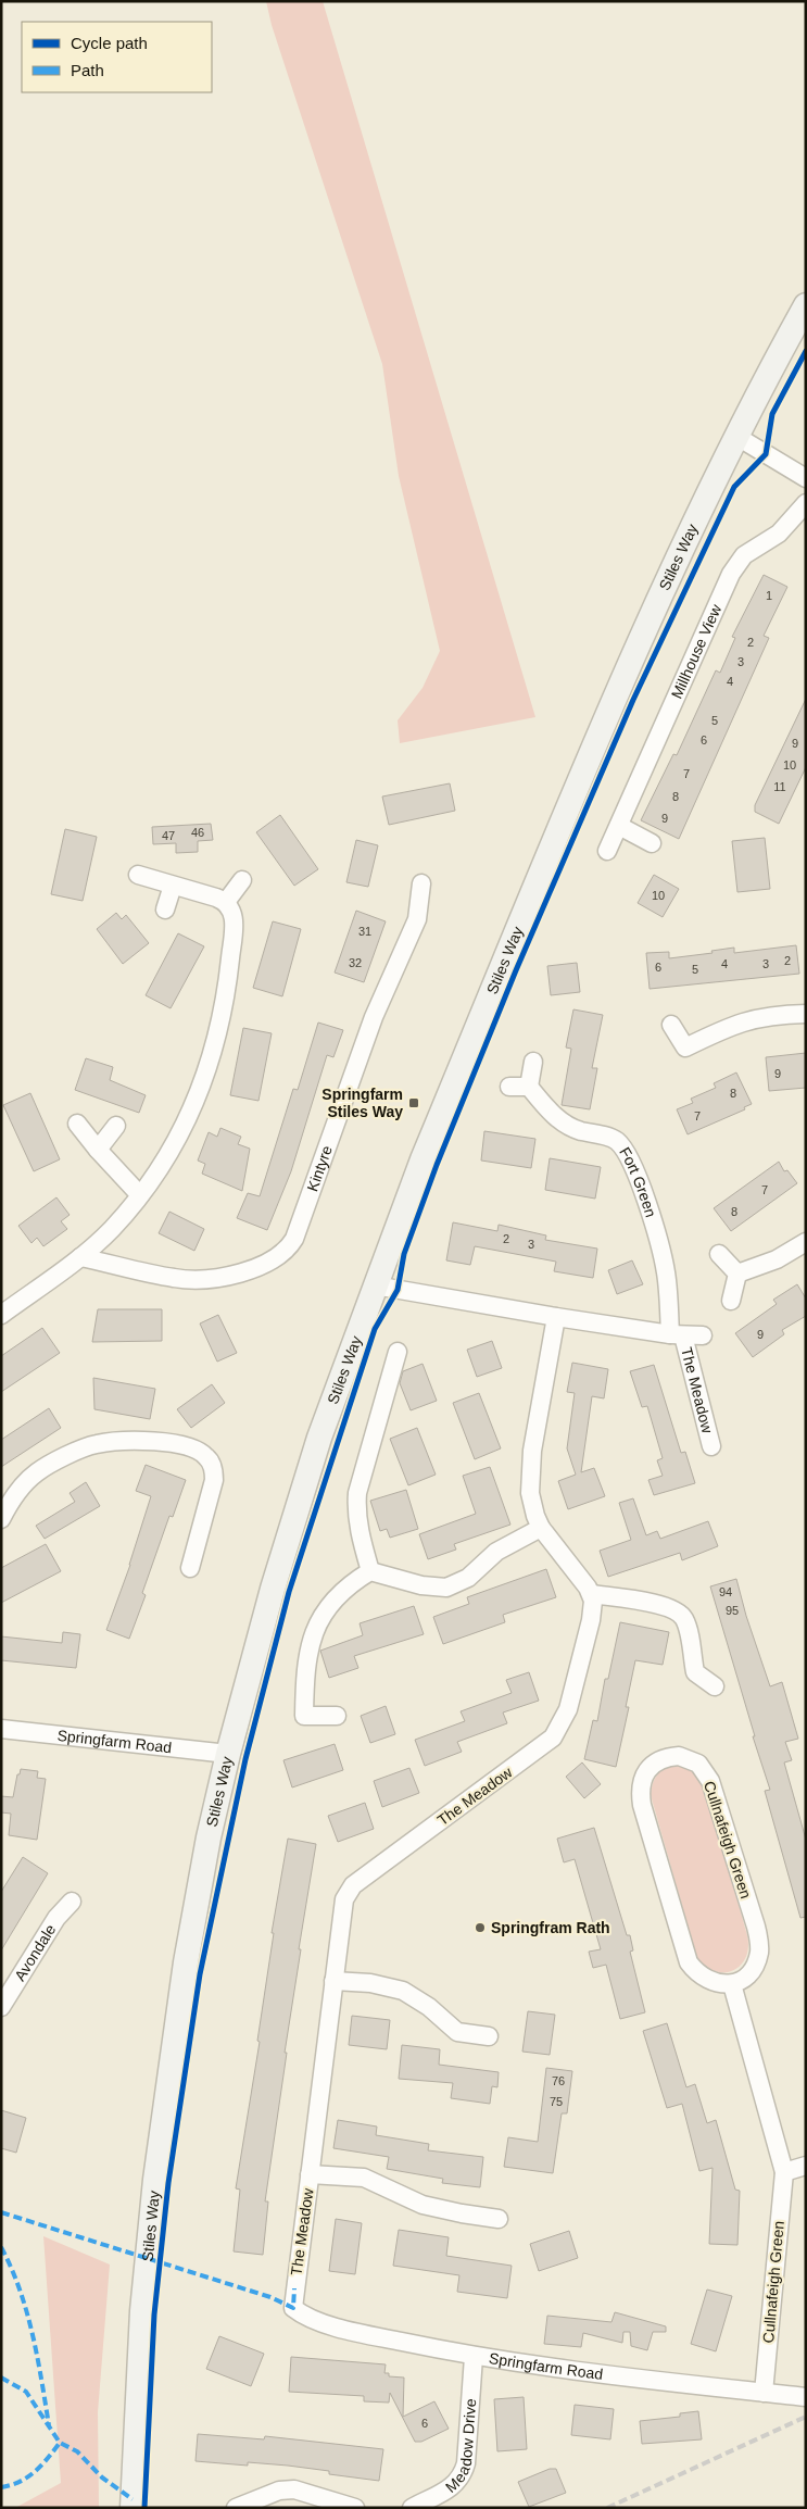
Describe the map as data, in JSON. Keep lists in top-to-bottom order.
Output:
{
  "streets": {
    "main road": ["Stiles Way"],
    "street": [
      "Millhouse View",
      "Kintyre",
      "Fort Green",
      "The Meadow",
      "Springfarm Road",
      "Cullnafeigh Green",
      "Avondale",
      "Meadow Drive"
    ]
  },
  "crossings": [
    ["Stiles Way", "Springfarm Road"],
    ["Fort Green", "The Meadow"],
    ["The Meadow", "Springfarm Road"],
    ["Springfarm Road", "Cullnafeigh Green"],
    ["Springfarm Road", "Meadow Drive"]
  ],
  "places": {
    "transit": ["Springfarm Stiles Way"],
    "other": ["Springfram Rath"]
  },
  "house_numbers": [
    "1",
    "2",
    "3",
    "4",
    "5",
    "6",
    "9",
    "10",
    "7",
    "11",
    "8",
    "9",
    "46",
    "47",
    "10",
    "31",
    "2",
    "32",
    "4",
    "3",
    "6",
    "5",
    "9",
    "8",
    "7",
    "7",
    "8",
    "2",
    "3",
    "9",
    "94",
    "95",
    "76",
    "75",
    "6"
  ],
  "legend": ["Cycle path", "Path"]
}
